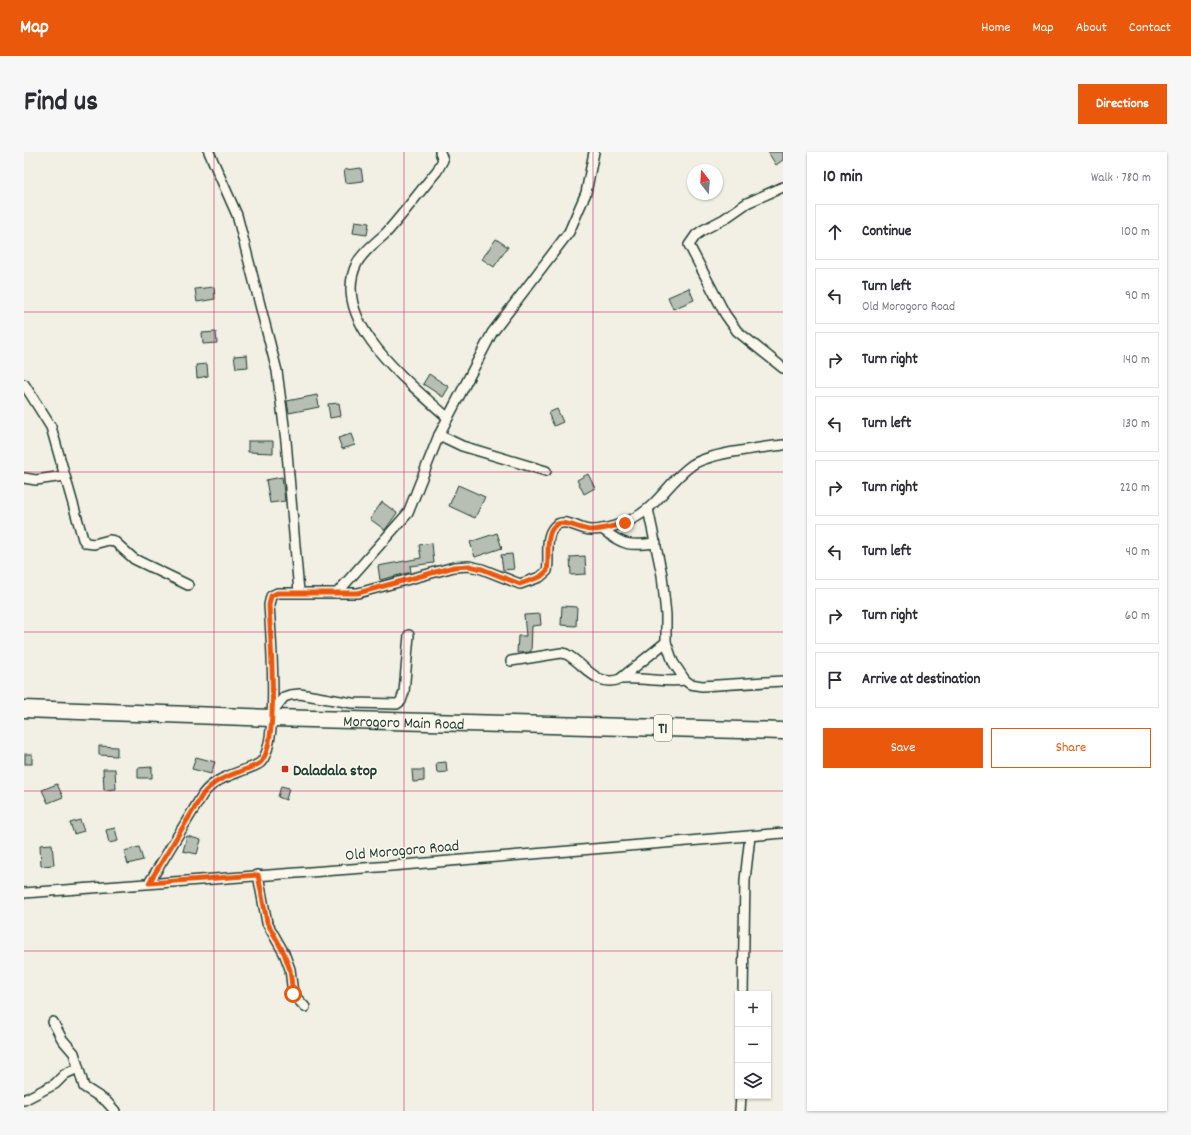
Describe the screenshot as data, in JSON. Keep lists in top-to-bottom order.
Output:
{
  "streets": {
    "highway": ["Morogoro Main Road", "T1"],
    "street": ["Old Morogoro Road"]
  },
  "places": {
    "transit": ["Daladala stop"]
  },
  "north": "top",
  "page": {
    "header": "Map",
    "nav": [
      "Home",
      "Map",
      "About",
      "Contact"
    ],
    "title": "Find us",
    "buttons": [
      "Directions",
      ["Save", "Share"]
    ],
    "heading": ["10 min", "Walk · 780 m"],
    "list": [
      ["Continue", "100 m"],
      ["Turn left", "Old Morogoro Road", "90 m"],
      ["Turn right", "140 m"],
      ["Turn left", "130 m"],
      ["Turn right", "220 m"],
      ["Turn left", "40 m"],
      ["Turn right", "60 m"],
      "Arrive at destination"
    ],
    "map_buttons": ["+", "−"]
  }
}
